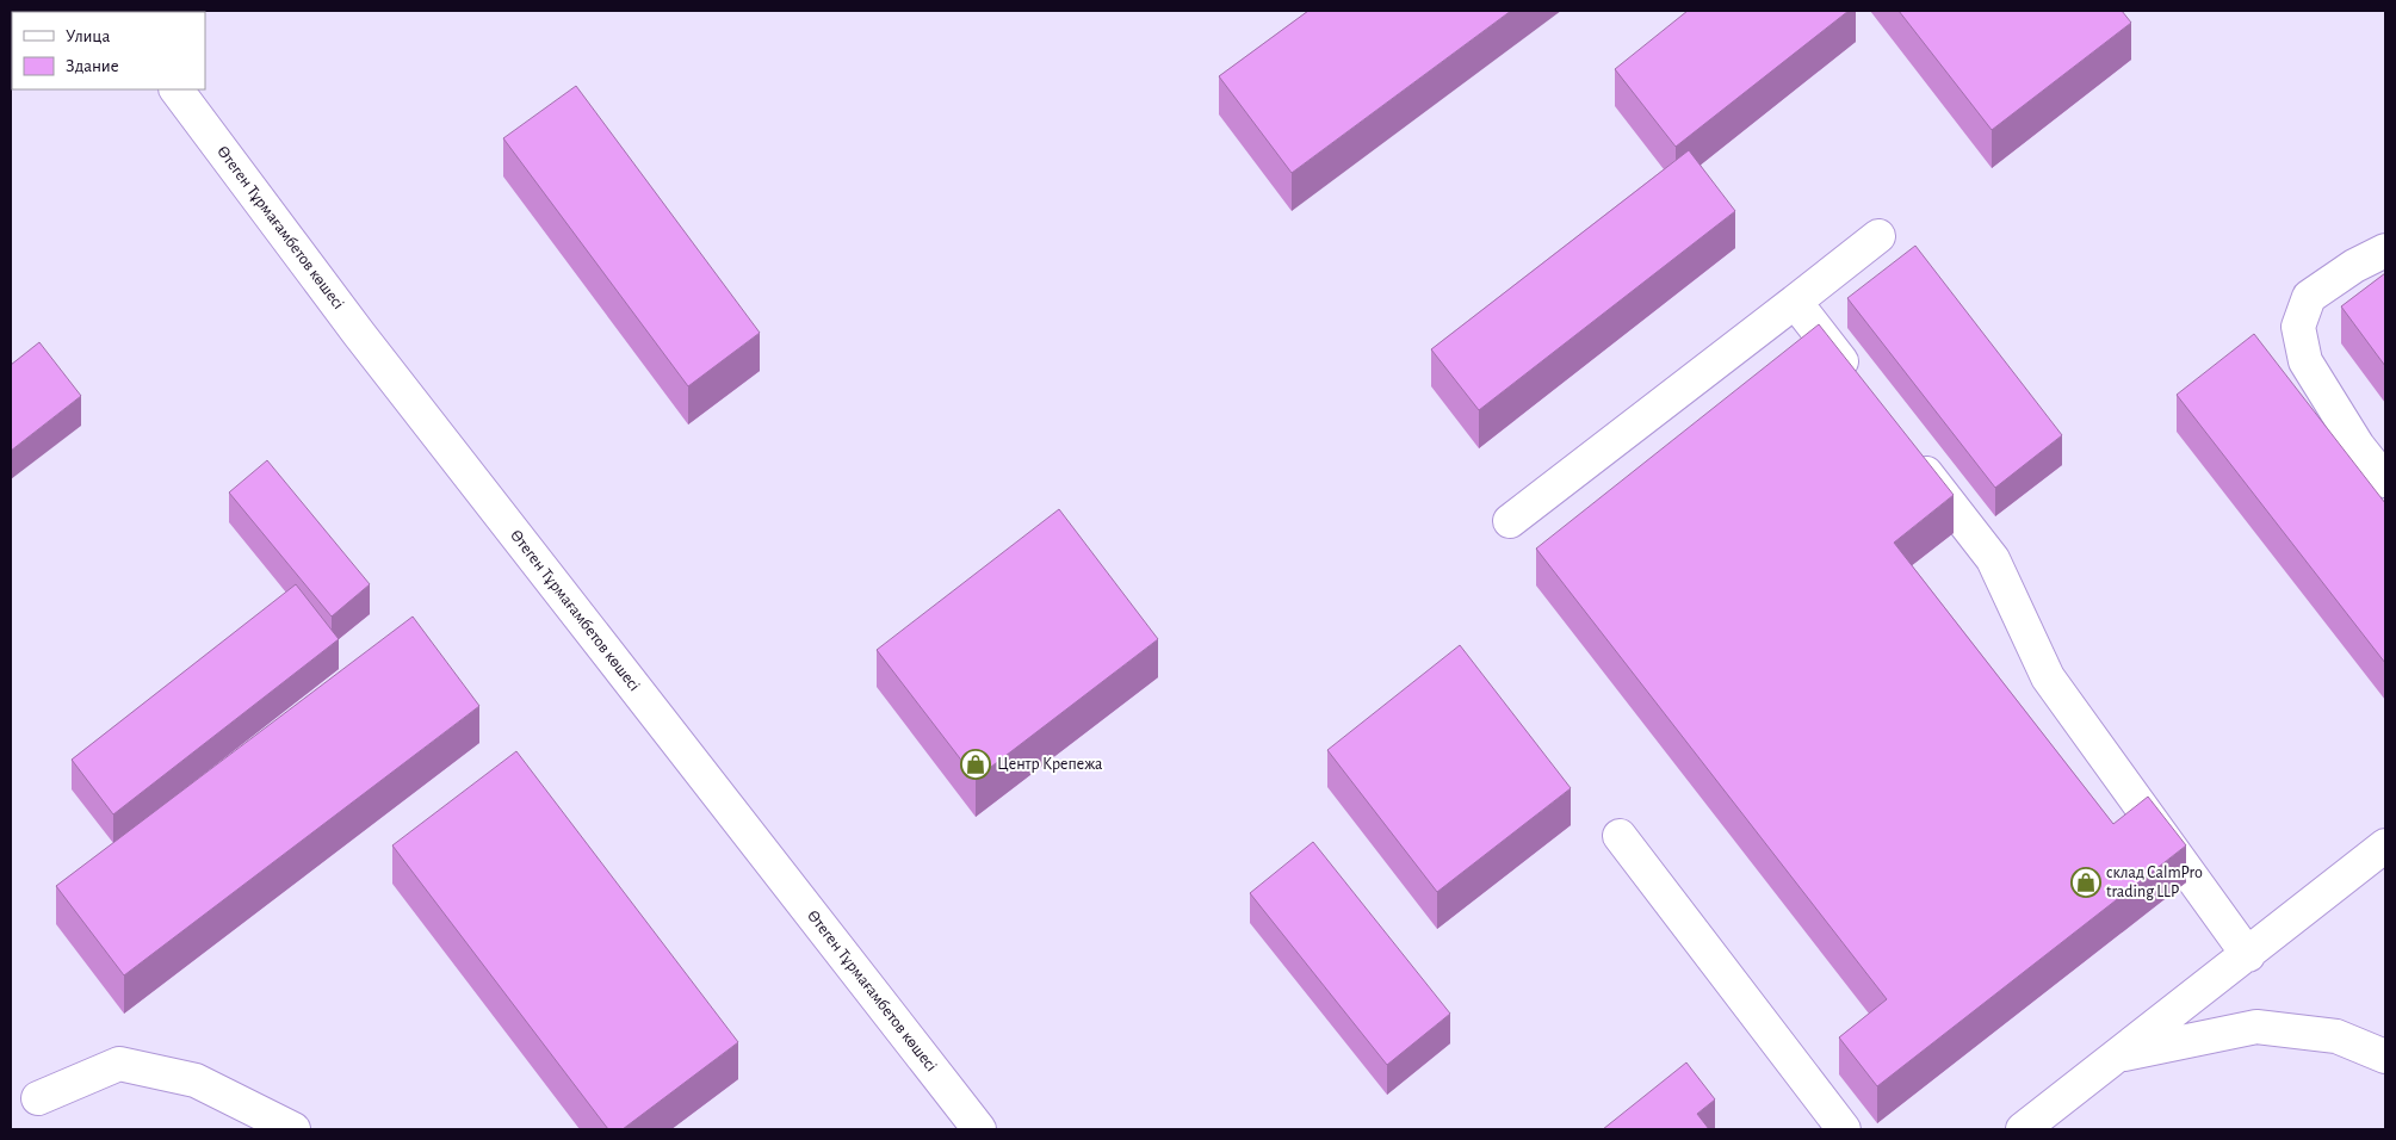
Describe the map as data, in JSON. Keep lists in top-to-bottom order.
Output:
{
  "streets": {
    "street": ["Өтеген Тұрмағамбетов көшесі"]
  },
  "places": {
    "shop": ["Центр Крепежа", "склад CalmPro trading LLP"]
  },
  "legend": ["Улица", "Здание"]
}
